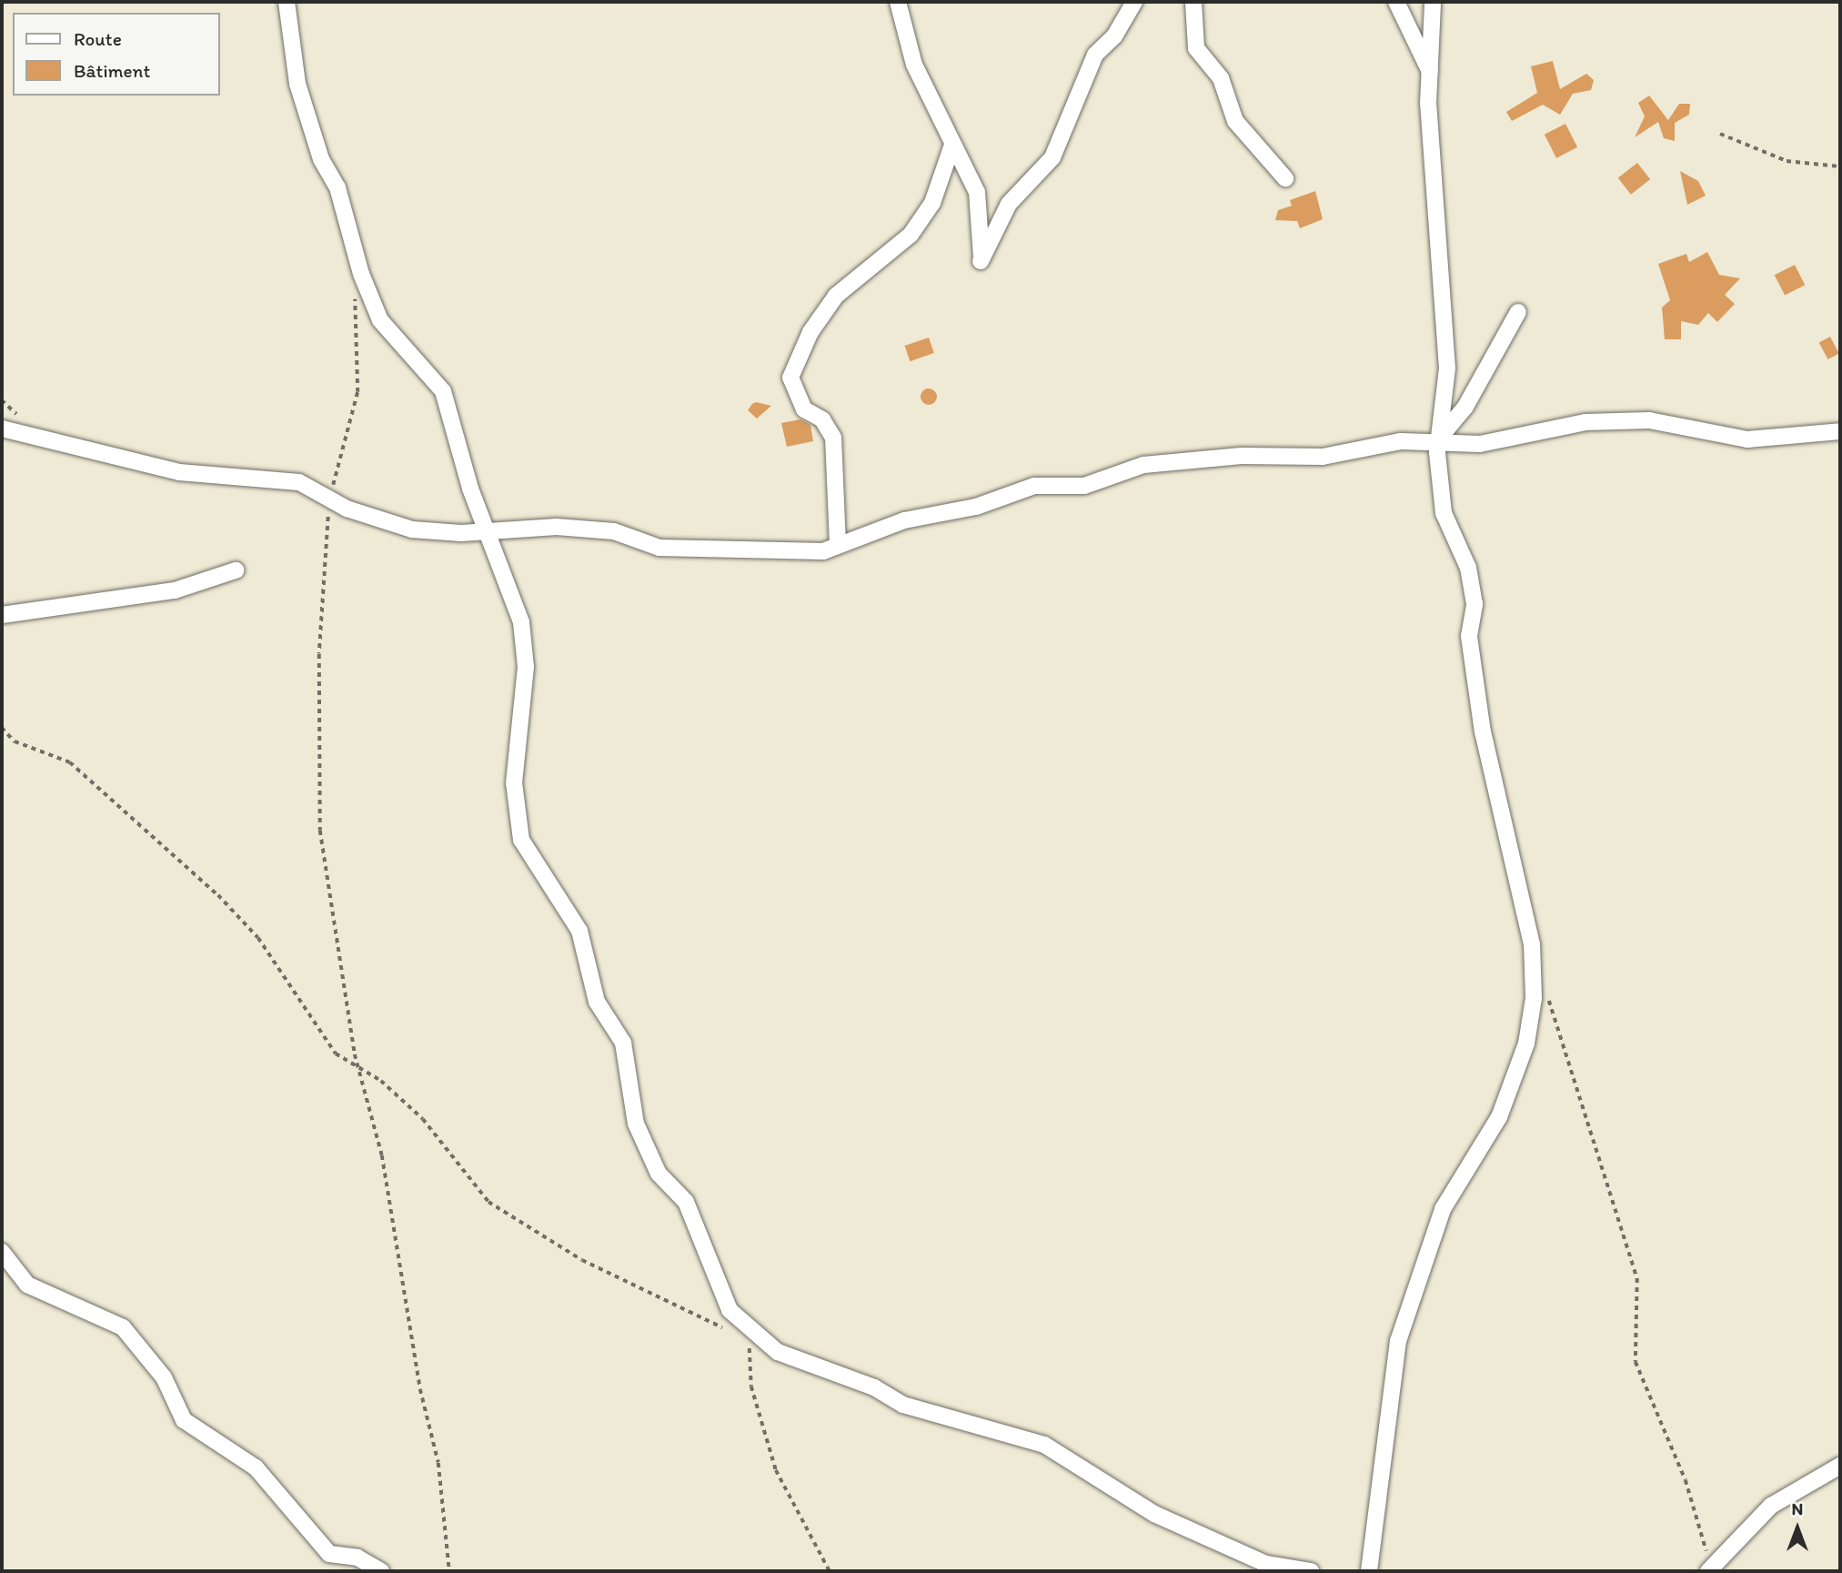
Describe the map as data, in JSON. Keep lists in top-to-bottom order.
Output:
{
  "legend": ["Route", "Bâtiment"],
  "north": "top"
}
